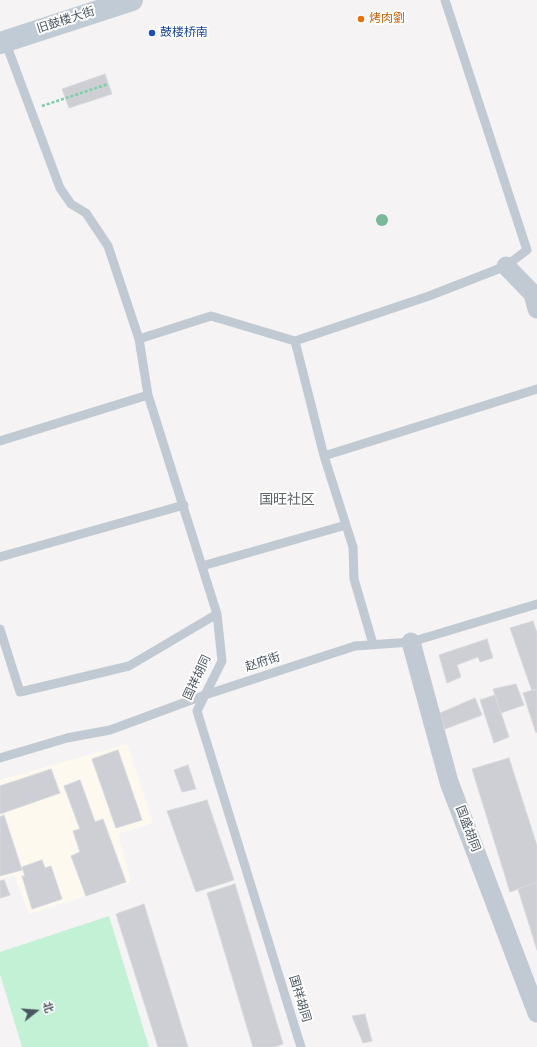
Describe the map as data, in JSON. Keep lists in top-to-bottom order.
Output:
{
  "streets": {
    "main road": ["旧鼓楼大街"],
    "street": ["国盛胡同"],
    "lane": ["赵府街", "国祥胡同"]
  },
  "crossings": [
    ["旧鼓楼大街", "国祥胡同"],
    ["赵府街", "国祥胡同"],
    ["赵府街", "国盛胡同"]
  ],
  "districts": ["国旺社区"],
  "places": ["烤肉劉", "鼓楼桥南"],
  "north": "right"
}
